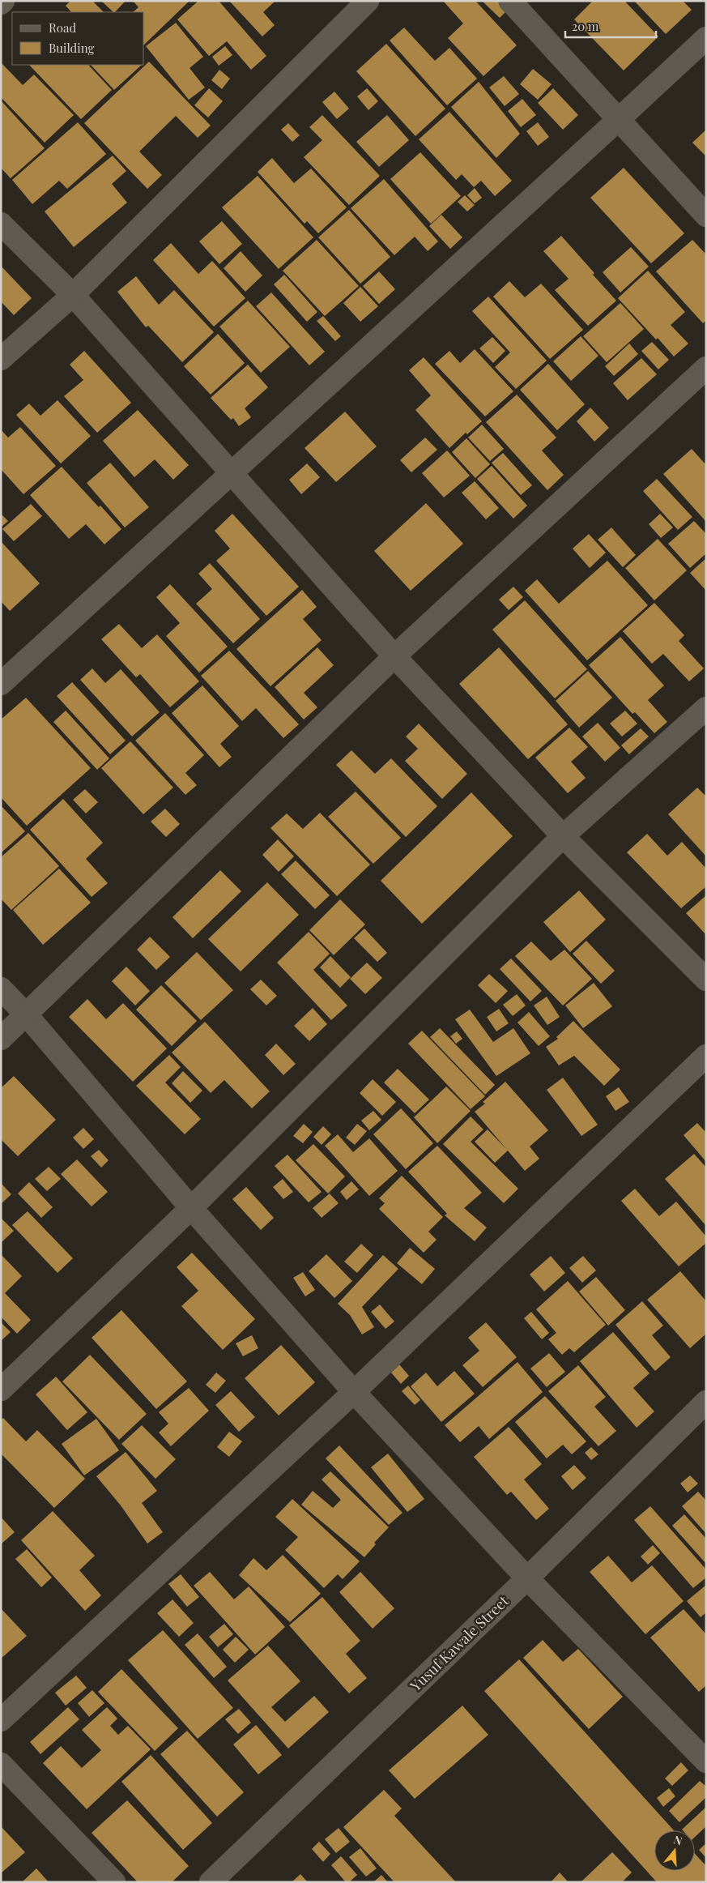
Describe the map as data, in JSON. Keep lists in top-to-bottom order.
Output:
{
  "streets": {
    "street": ["Yusuf Kawale Street"]
  },
  "legend": ["Road", "Building"],
  "scale_bar": "20 m",
  "north": "top"
}
